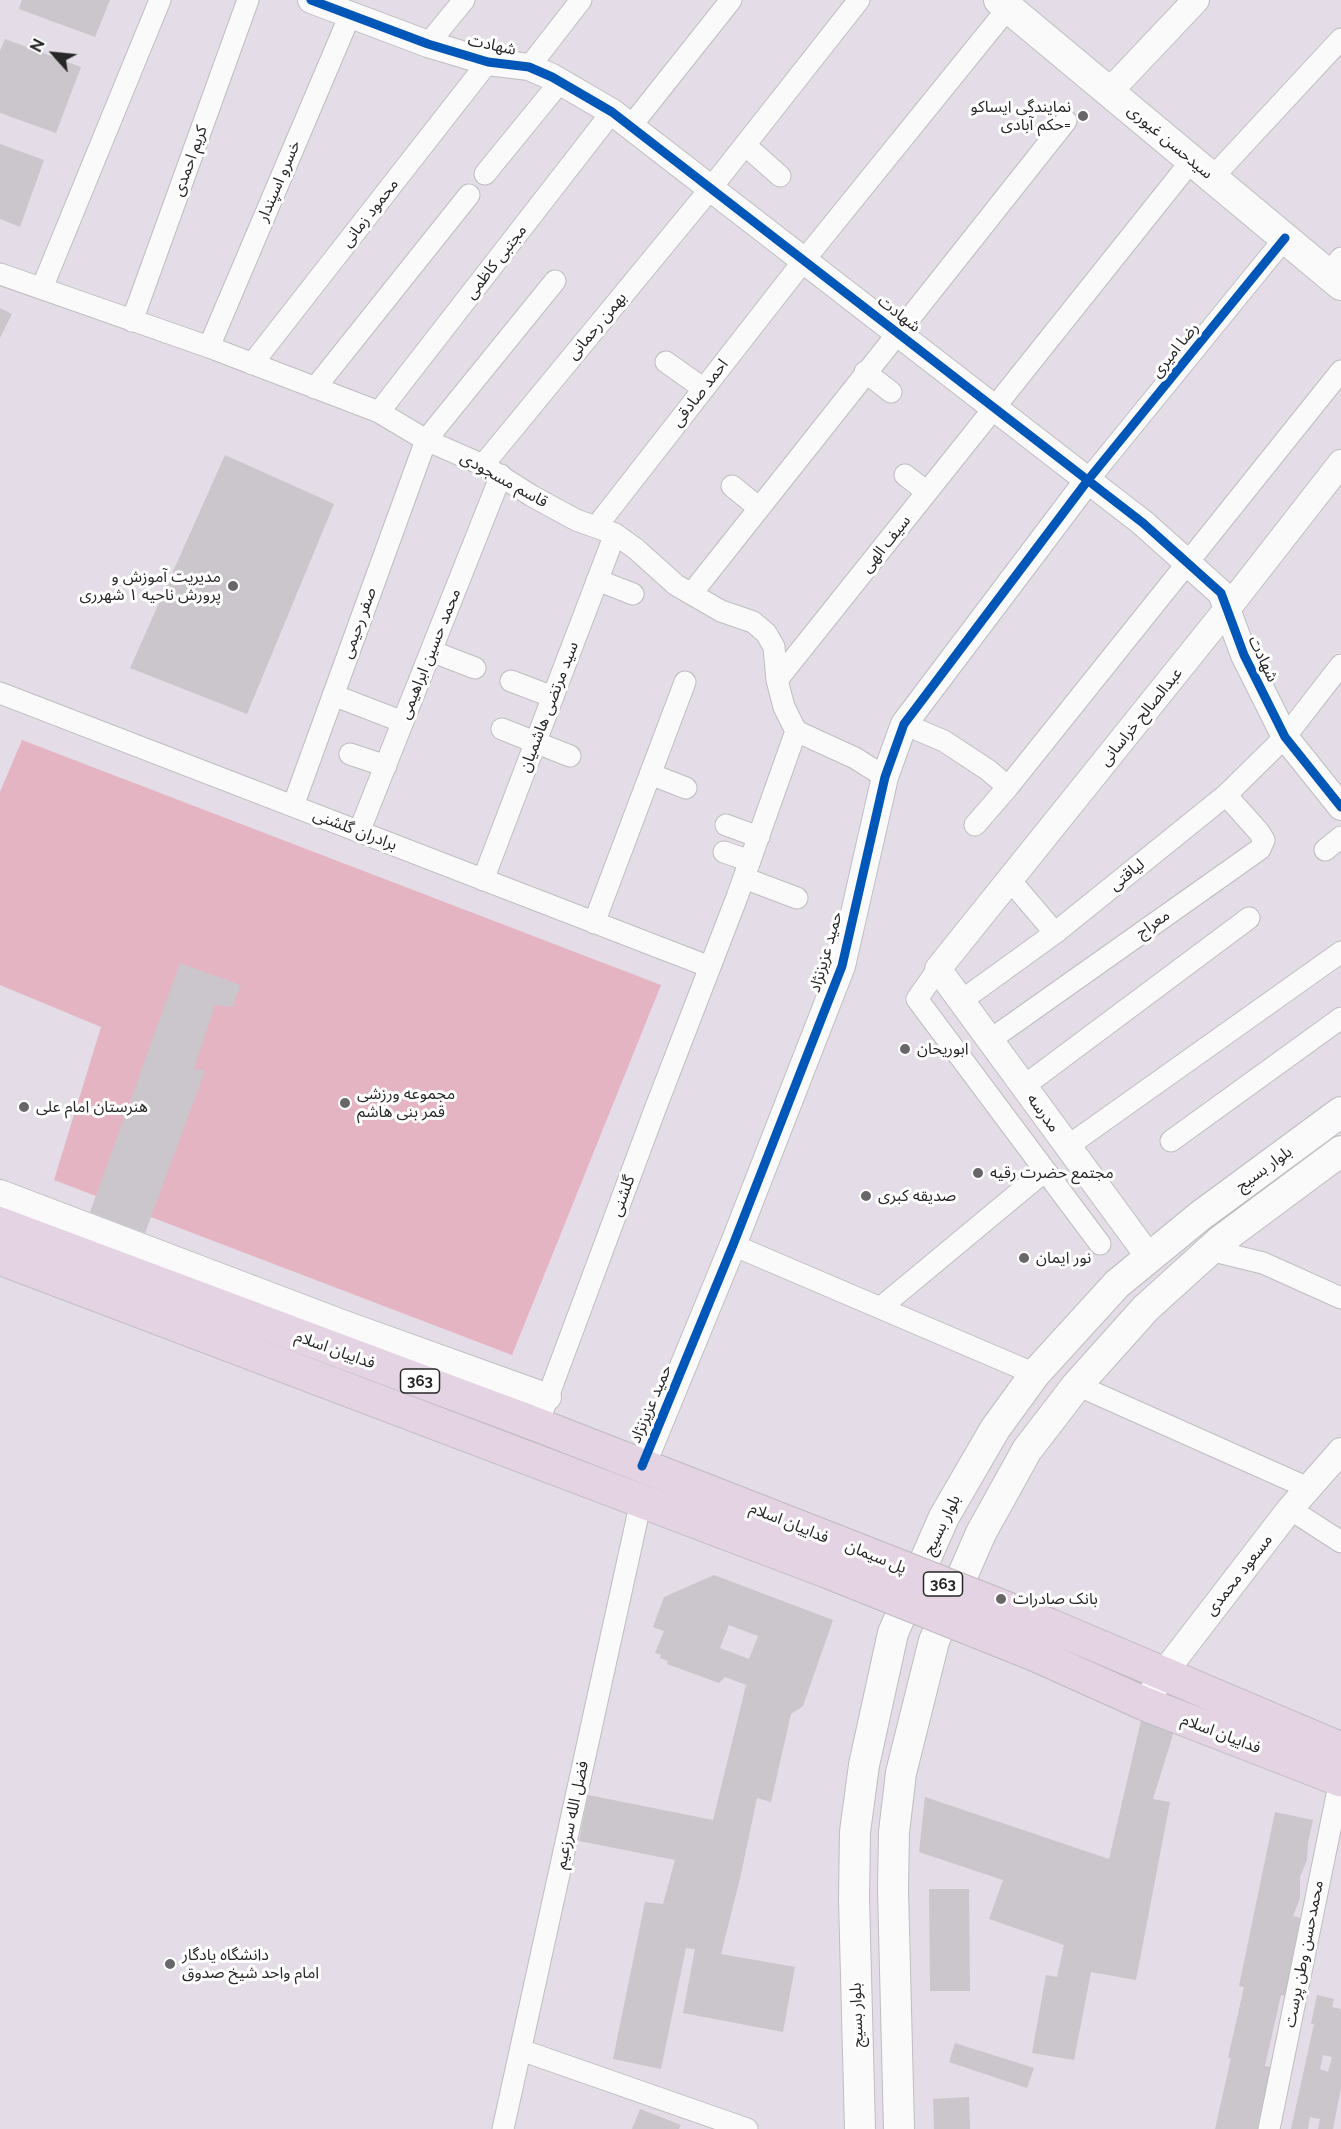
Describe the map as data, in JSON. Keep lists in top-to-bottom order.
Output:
{
  "streets": {
    "main road": [
      "سیدحسن غیوری",
      "بلوار بسیج",
      "فداییان اسلام",
      "363",
      "پل سیمان"
    ],
    "street": [
      "شهادت",
      "کریم احمدی",
      "خسرو اسپندار",
      "محمود زمانی",
      "مجتبی کاظمی",
      "بهمن رحمانی",
      "رضا امیری",
      "احمد صادقی",
      "قاسم مسجودی",
      "سیف الهی",
      "صفر رحیمی",
      "محمد حسین ابراهیمی",
      "سید مرتضی هاشمیان",
      "عبدالصالح خراسانی",
      "برادران گلشنی",
      "لیاقتی",
      "معراج",
      "حمید عزیزنژاد",
      "مدرسه",
      "گلشنی",
      "مسعود محمدی",
      "فضل الله سرزعیم",
      "محمدحسن وطن پرست"
    ]
  },
  "crossings": [
    ["شهادت", "خسرو اسپندار"],
    ["شهادت", "محمود زمانی"],
    ["شهادت", "مجتبی کاظمی"],
    ["شهادت", "بهمن رحمانی"],
    ["شهادت", "رضا امیری"],
    ["شهادت", "احمد صادقی"],
    ["شهادت", "سیف الهی"],
    ["شهادت", "عبدالصالح خراسانی"],
    ["شهادت", "لیاقتی"],
    ["شهادت", "حمید عزیزنژاد"],
    ["سیدحسن غیوری", "رضا امیری"],
    ["سیدحسن غیوری", "احمد صادقی"],
    ["سیدحسن غیوری", "سیف الهی"],
    ["کریم احمدی", "قاسم مسجودی"],
    ["خسرو اسپندار", "قاسم مسجودی"],
    ["محمود زمانی", "قاسم مسجودی"],
    ["مجتبی کاظمی", "قاسم مسجودی"],
    ["بهمن رحمانی", "قاسم مسجودی"],
    ["بهمن رحمانی", "محمد حسین ابراهیمی"],
    ["رضا امیری", "حمید عزیزنژاد"],
    ["احمد صادقی", "قاسم مسجودی"],
    ["احمد صادقی", "سید مرتضی هاشمیان"],
    ["قاسم مسجودی", "سیف الهی"],
    ["قاسم مسجودی", "صفر رحیمی"],
    ["قاسم مسجودی", "محمد حسین ابراهیمی"],
    ["قاسم مسجودی", "سید مرتضی هاشمیان"],
    ["قاسم مسجودی", "گلشنی"],
    ["صفر رحیمی", "برادران گلشنی"],
    ["محمد حسین ابراهیمی", "برادران گلشنی"],
    ["سید مرتضی هاشمیان", "برادران گلشنی"],
    ["عبدالصالح خراسانی", "مدرسه"],
    ["برادران گلشنی", "گلشنی"],
    ["لیاقتی", "معراج"],
    ["لیاقتی", "مدرسه"],
    ["معراج", "مدرسه"],
    ["حمید عزیزنژاد", "فداییان اسلام"],
    ["مدرسه", "بلوار بسیج"],
    ["گلشنی", "فداییان اسلام"],
    ["فداییان اسلام", "پل سیمان"],
    ["فداییان اسلام", "مسعود محمدی"],
    ["فداییان اسلام", "فضل الله سرزعیم"],
    ["فداییان اسلام", "محمدحسن وطن پرست"]
  ],
  "places": [
    "نمایندگی ایساکو حکم آبادی=",
    "مدیریت آموزش و پرورش ناحیه ۱ شهرری",
    "ابوریحان",
    "مجموعه ورزشی قمر بنی هاشم",
    "هنرستان امام علی",
    "مجتمع حضرت رقیه",
    "صدیقه کبری",
    "نور ایمان",
    "بانک صادرات",
    "دانشگاه یادگار امام واحد شیخ صدوق"
  ],
  "north": "top left"
}
